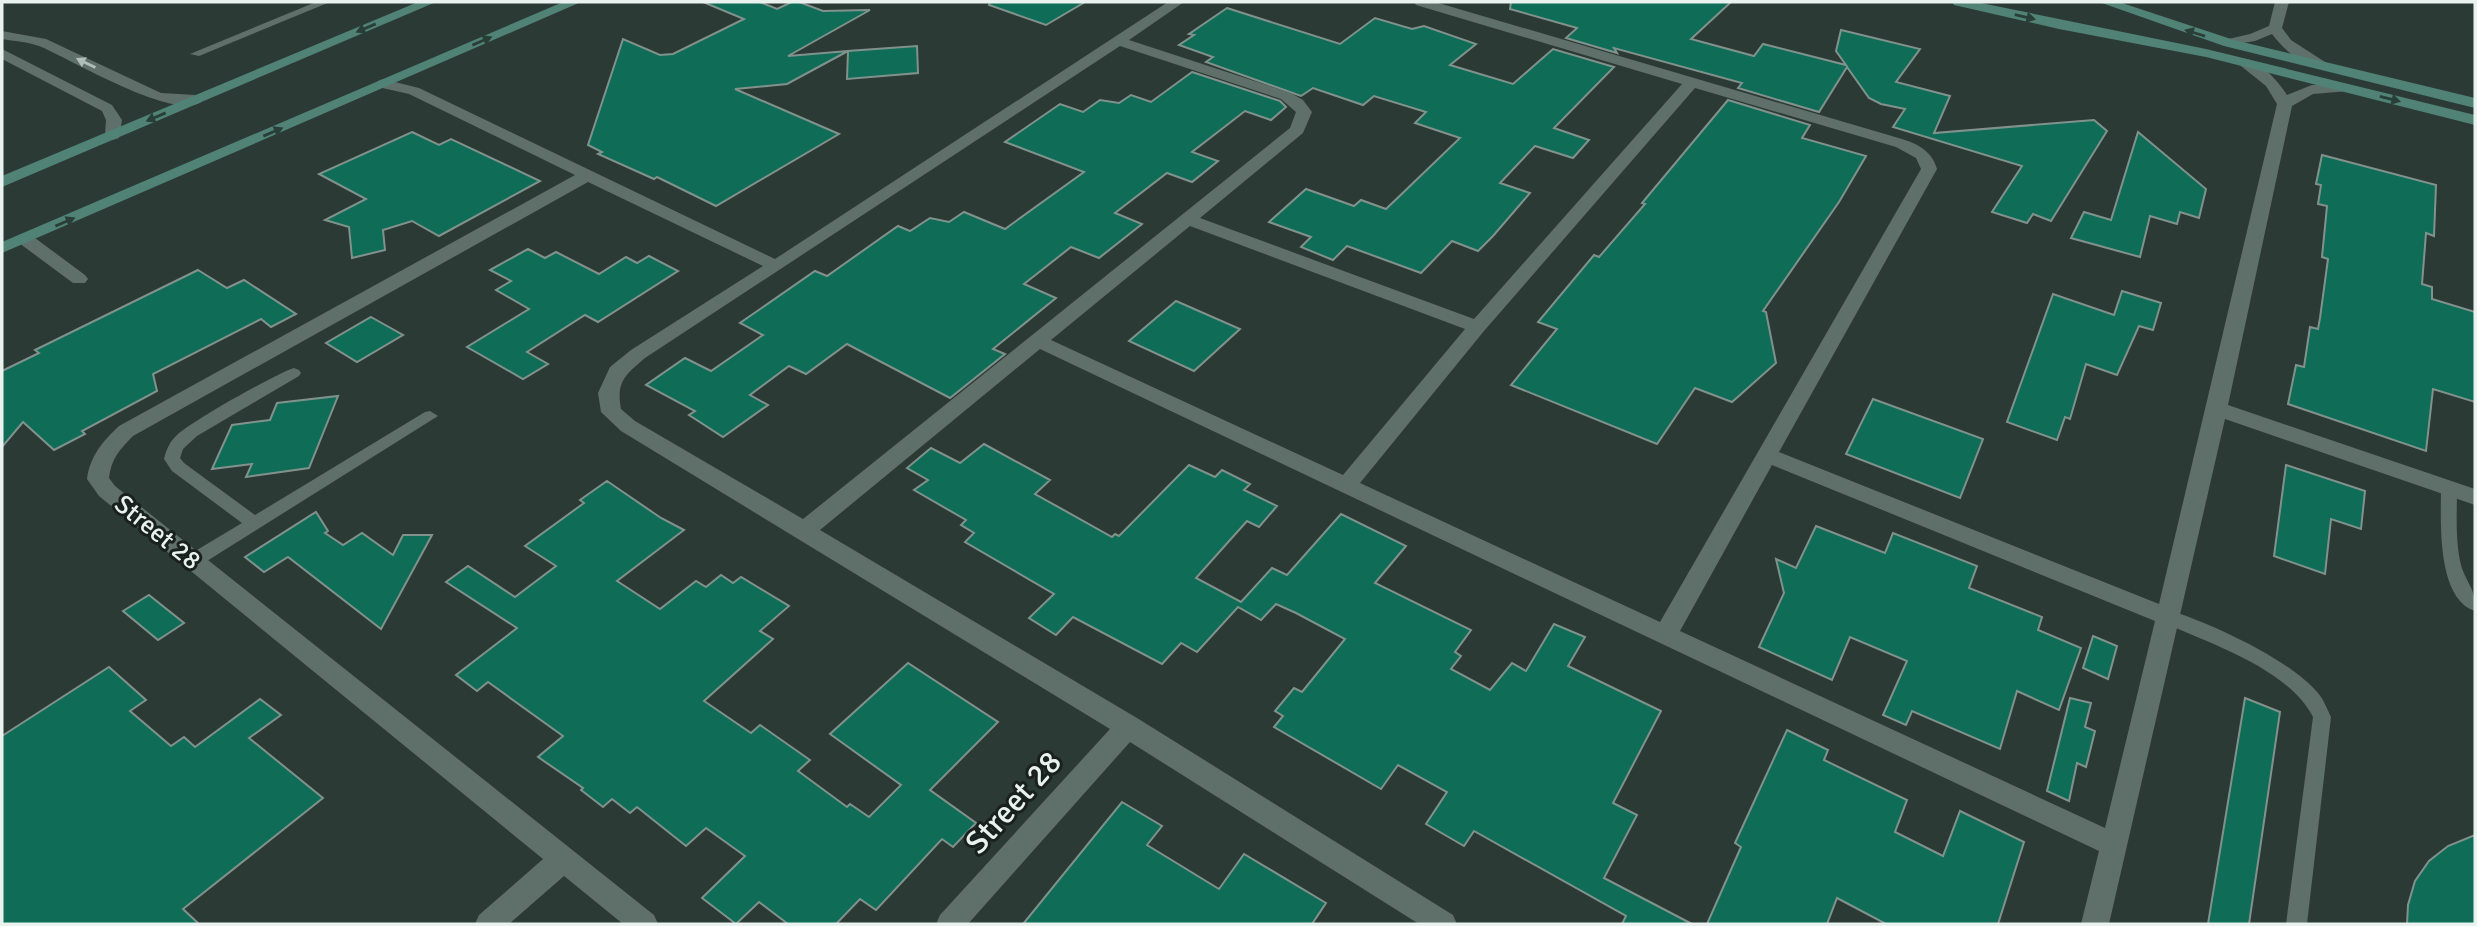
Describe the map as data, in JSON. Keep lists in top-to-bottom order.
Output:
{
  "streets": {
    "street": ["Street 28"]
  }
}
